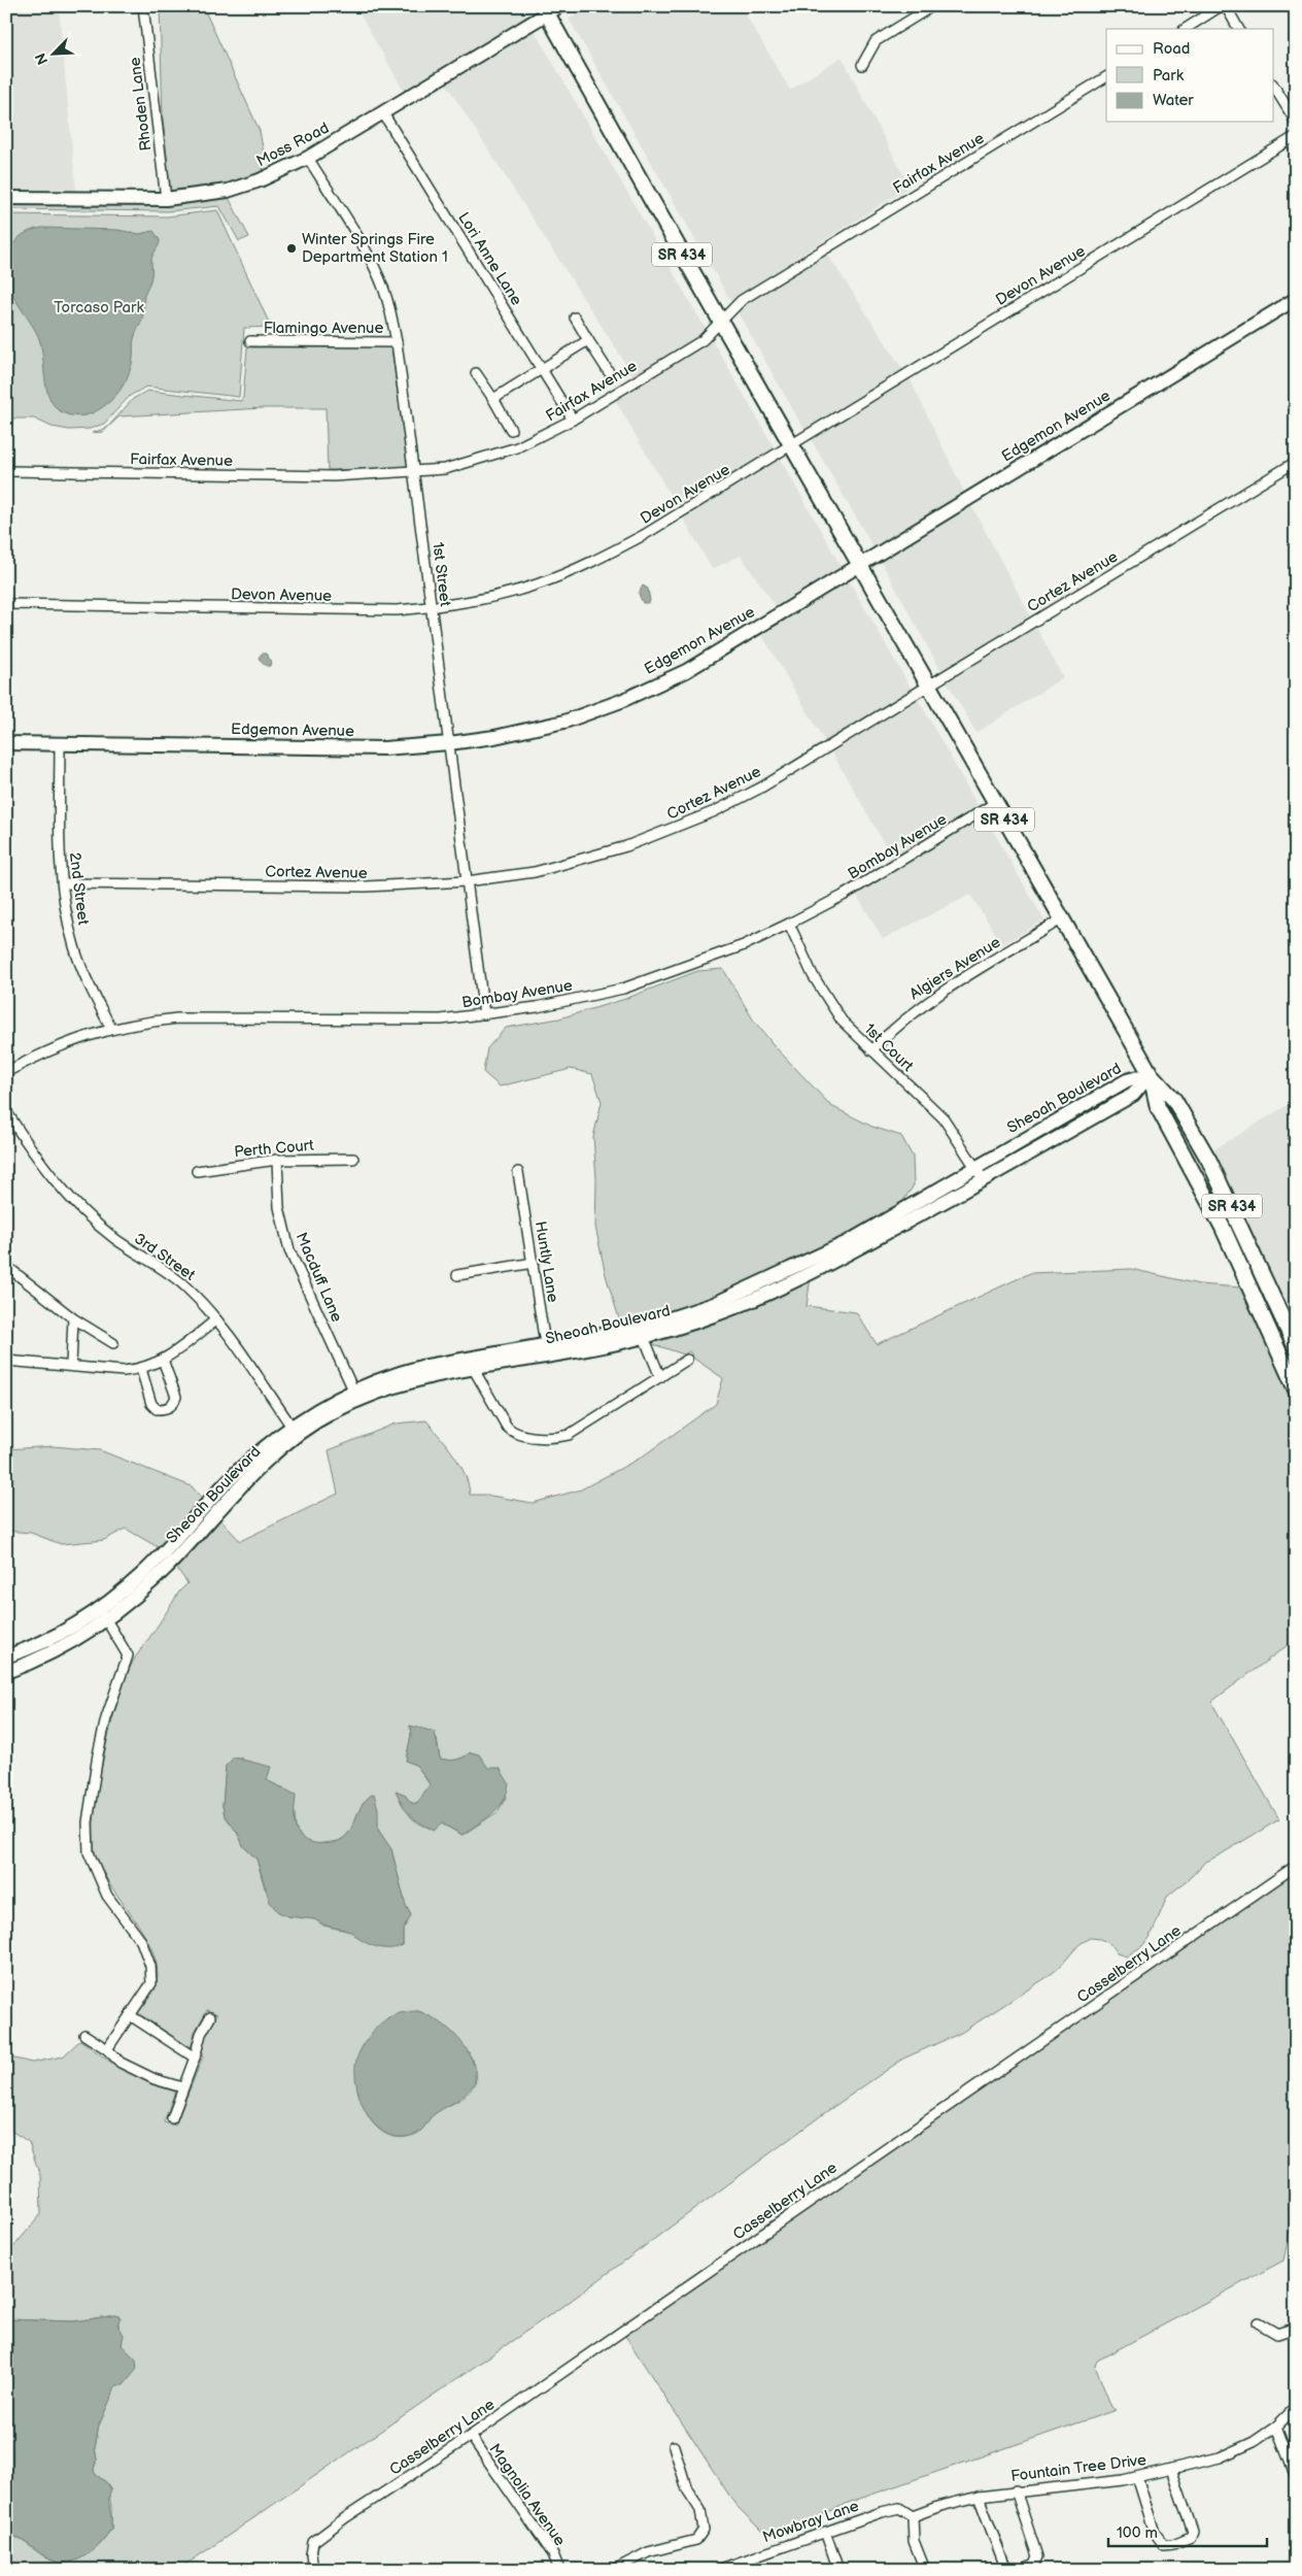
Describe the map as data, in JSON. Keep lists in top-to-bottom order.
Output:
{
  "streets": {
    "main road": ["SR 434"],
    "street": [
      "Rhoden Lane",
      "Moss Road",
      "Fairfax Avenue",
      "Lori Anne Lane",
      "Devon Avenue",
      "Flamingo Avenue",
      "Edgemon Avenue",
      "1st Street",
      "Cortez Avenue",
      "Bombay Avenue",
      "2nd Street",
      "Algiers Avenue",
      "1st Court",
      "Sheoah Boulevard",
      "Perth Court",
      "3rd Street",
      "Huntly Lane",
      "Macduff Lane",
      "Casselberry Lane",
      "Fountain Tree Drive",
      "Magnolia Avenue",
      "Mowbray Lane"
    ]
  },
  "crossings": [
    ["Rhoden Lane", "Moss Road"],
    ["Moss Road", "SR 434"],
    ["Moss Road", "Lori Anne Lane"],
    ["Moss Road", "1st Street"],
    ["Fairfax Avenue", "SR 434"],
    ["Fairfax Avenue", "Lori Anne Lane"],
    ["Fairfax Avenue", "1st Street"],
    ["SR 434", "Devon Avenue"],
    ["SR 434", "Edgemon Avenue"],
    ["SR 434", "Cortez Avenue"],
    ["SR 434", "Bombay Avenue"],
    ["SR 434", "Algiers Avenue"],
    ["SR 434", "Sheoah Boulevard"],
    ["Devon Avenue", "1st Street"],
    ["Flamingo Avenue", "1st Street"],
    ["Edgemon Avenue", "1st Street"],
    ["Edgemon Avenue", "2nd Street"],
    ["1st Street", "Cortez Avenue"],
    ["1st Street", "Bombay Avenue"],
    ["Cortez Avenue", "2nd Street"],
    ["Bombay Avenue", "2nd Street"],
    ["Bombay Avenue", "1st Court"],
    ["Algiers Avenue", "1st Court"],
    ["1st Court", "Sheoah Boulevard"],
    ["Sheoah Boulevard", "3rd Street"],
    ["Sheoah Boulevard", "Huntly Lane"],
    ["Sheoah Boulevard", "Macduff Lane"],
    ["Perth Court", "Macduff Lane"],
    ["Casselberry Lane", "Magnolia Avenue"],
    ["Fountain Tree Drive", "Mowbray Lane"]
  ],
  "parks": ["Torcaso Park"],
  "places": ["Winter Springs Fire Department Station 1"],
  "legend": ["Road", "Park", "Water"],
  "scale_bar": "100 m",
  "north": "bottom left"
}
